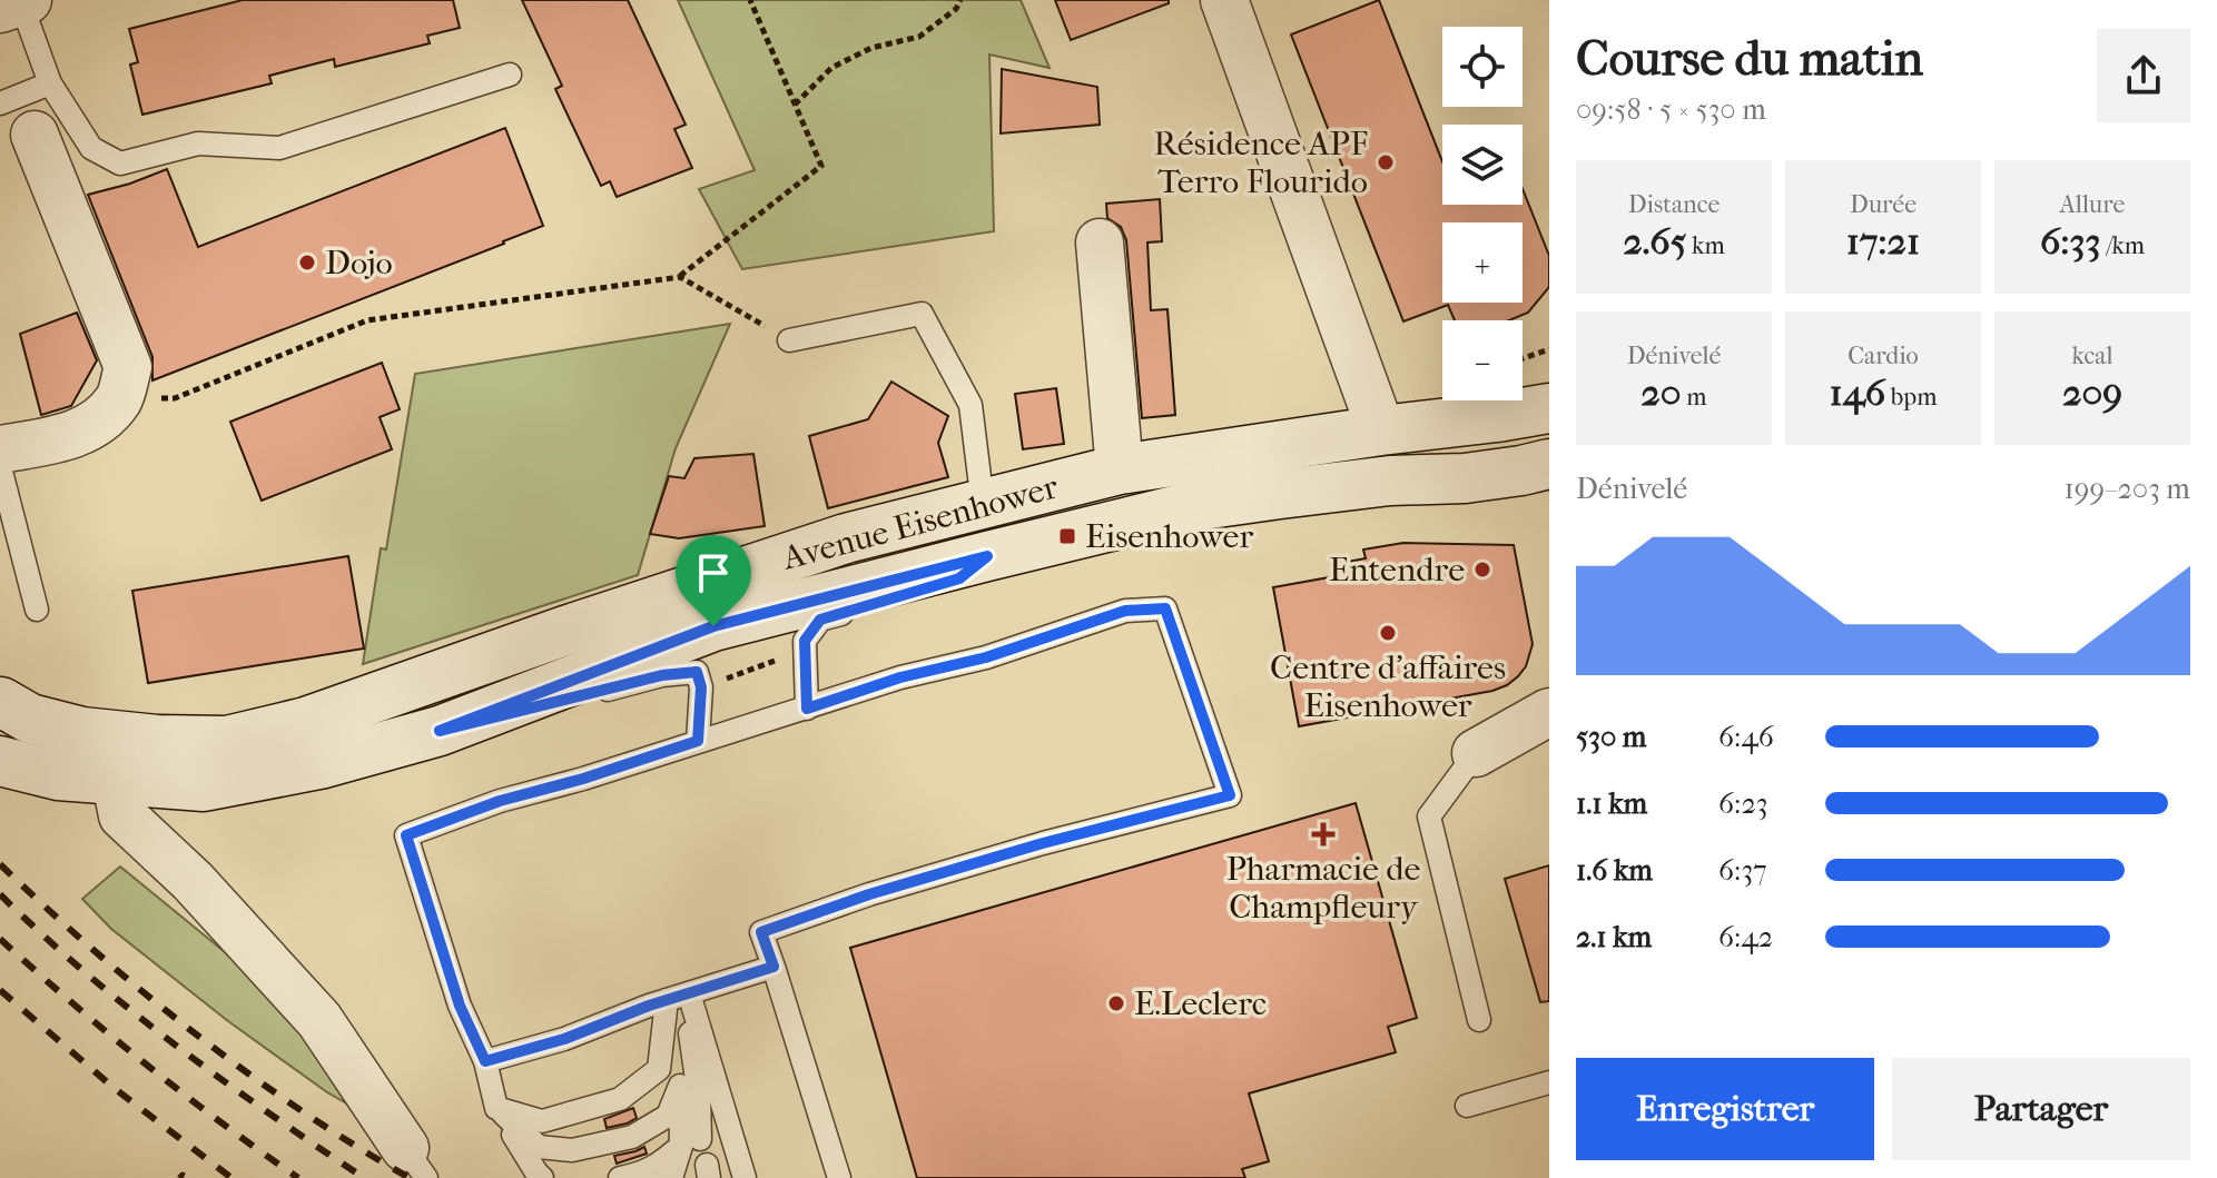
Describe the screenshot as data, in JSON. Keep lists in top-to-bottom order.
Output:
{
  "streets": {
    "main road": ["Avenue Eisenhower"]
  },
  "places": {
    "other": [
      "Résidence APF Terro Flourido",
      "Dojo",
      "Entendre",
      "Centre d'affaires Eisenhower",
      "E.Leclerc"
    ],
    "transit": ["Eisenhower"],
    "health": ["Pharmacie de Champfleury"]
  },
  "page": {
    "heading": ["Course du matin", "09:58 · 5 × 530 m"],
    "map_buttons": ["+", "−"],
    "stats": [
      ["Distance", "2.65 km"],
      ["Durée", "17:21"],
      ["Allure", "6:33 /km"],
      ["Dénivelé", "20 m"],
      ["Cardio", "146 bpm"],
      ["kcal", "209"]
    ],
    "chart": ["Dénivelé", "199–203 m"],
    "list": [
      {
        "name": "530 m",
        "note": "6:46"
      },
      {
        "name": "1.1 km",
        "note": "6:23"
      },
      {
        "name": "1.6 km",
        "note": "6:37"
      },
      {
        "name": "2.1 km",
        "note": "6:42"
      }
    ],
    "buttons": ["Enregistrer", "Partager"]
  }
}
